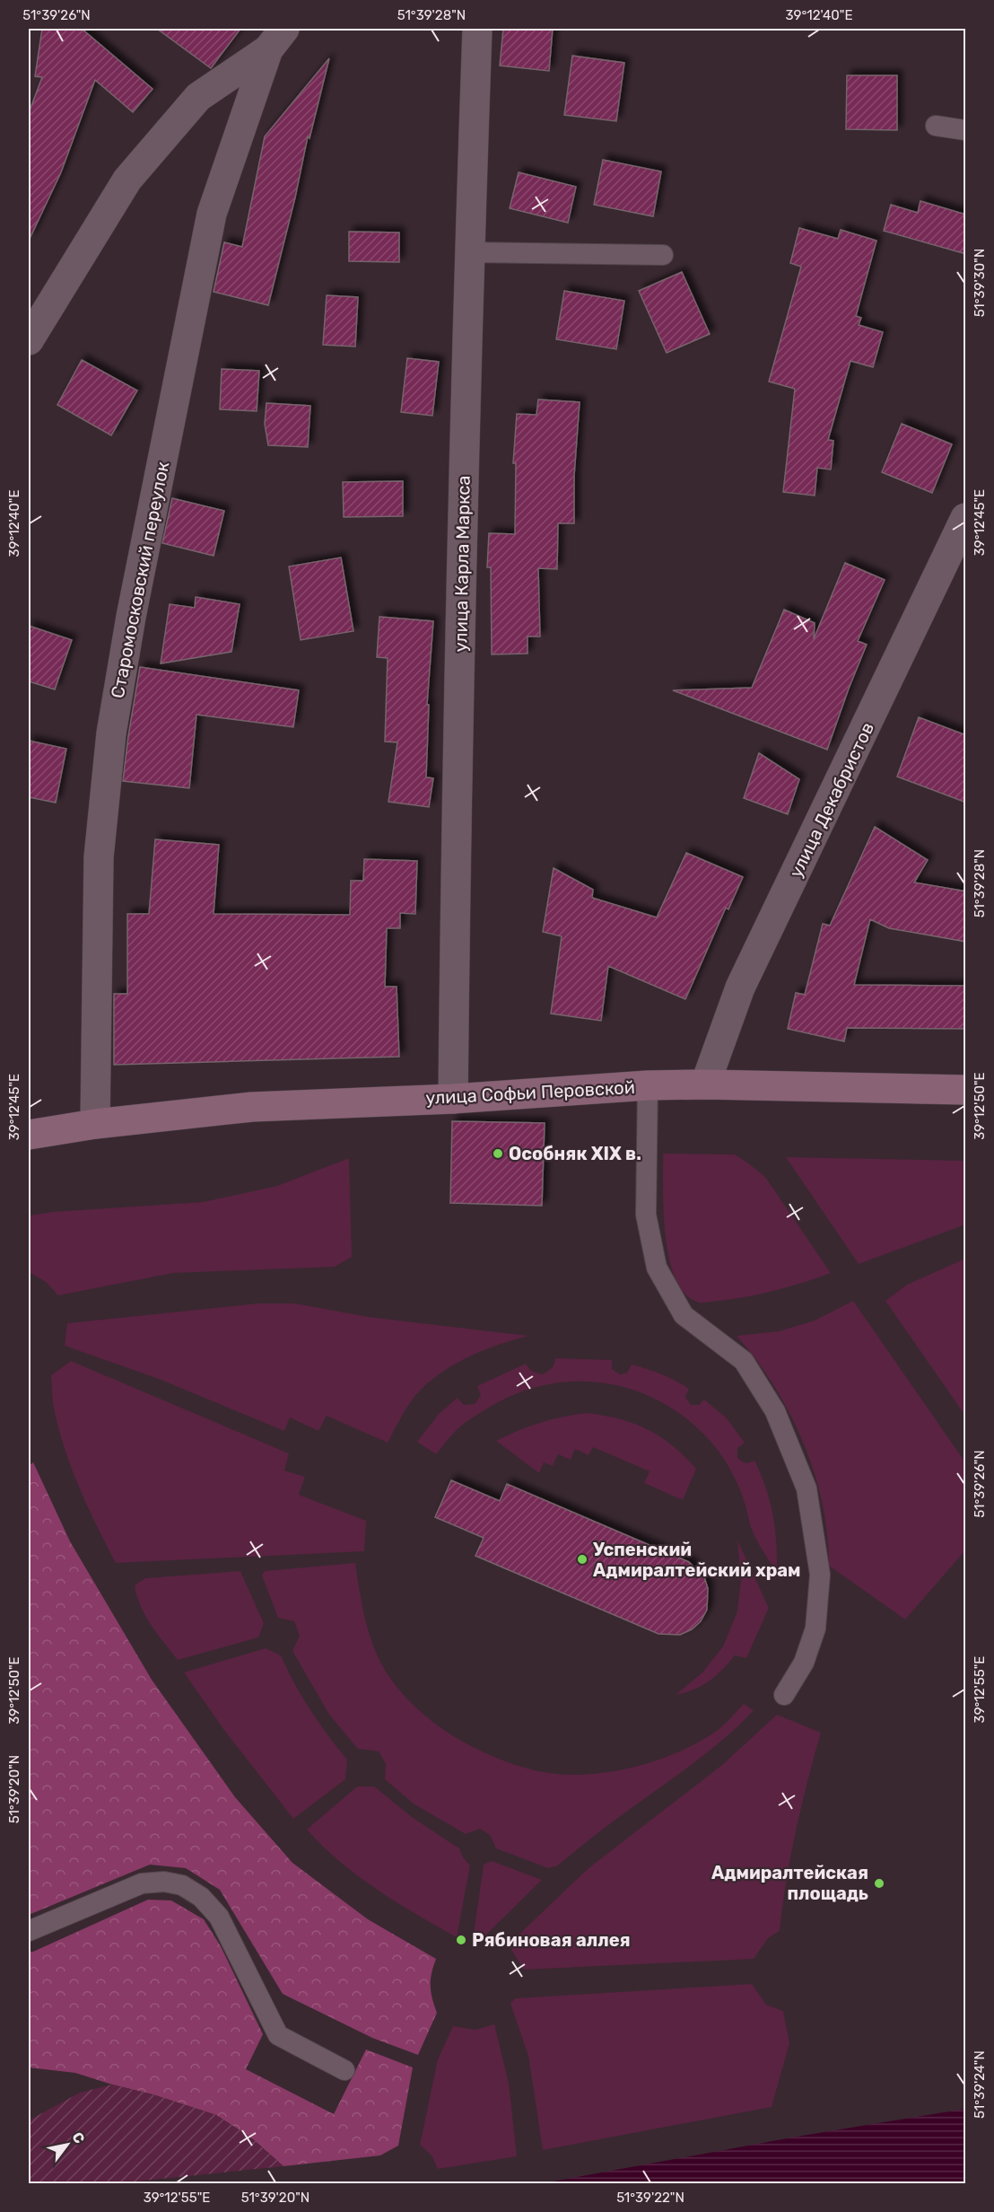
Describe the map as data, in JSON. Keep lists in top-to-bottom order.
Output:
{
  "streets": {
    "main road": ["улица Софьи Перовской"],
    "street": ["улица Карла Маркса", "Старомосковский переулок", "улица Декабристов"]
  },
  "crossings": [
    ["улица Карла Маркса", "улица Софьи Перовской"],
    ["Старомосковский переулок", "улица Софьи Перовской"],
    ["улица Декабристов", "улица Софьи Перовской"]
  ],
  "places": [
    "Особняк XIX в.",
    "Успенский Адмиралтейский храм",
    "Адмиралтейская площадь",
    "Рябиновая аллея"
  ],
  "north": "top right",
  "coordinates": [
    "51°39'26\"N",
    "51°39'28\"N",
    "39°12'40\"E",
    "51°39'30\"N",
    "39°12'45\"E",
    "39°12'50\"E",
    "39°12'55\"E",
    "51°39'20\"N",
    "51°39'24\"N",
    "51°39'22\"N"
  ]
}
